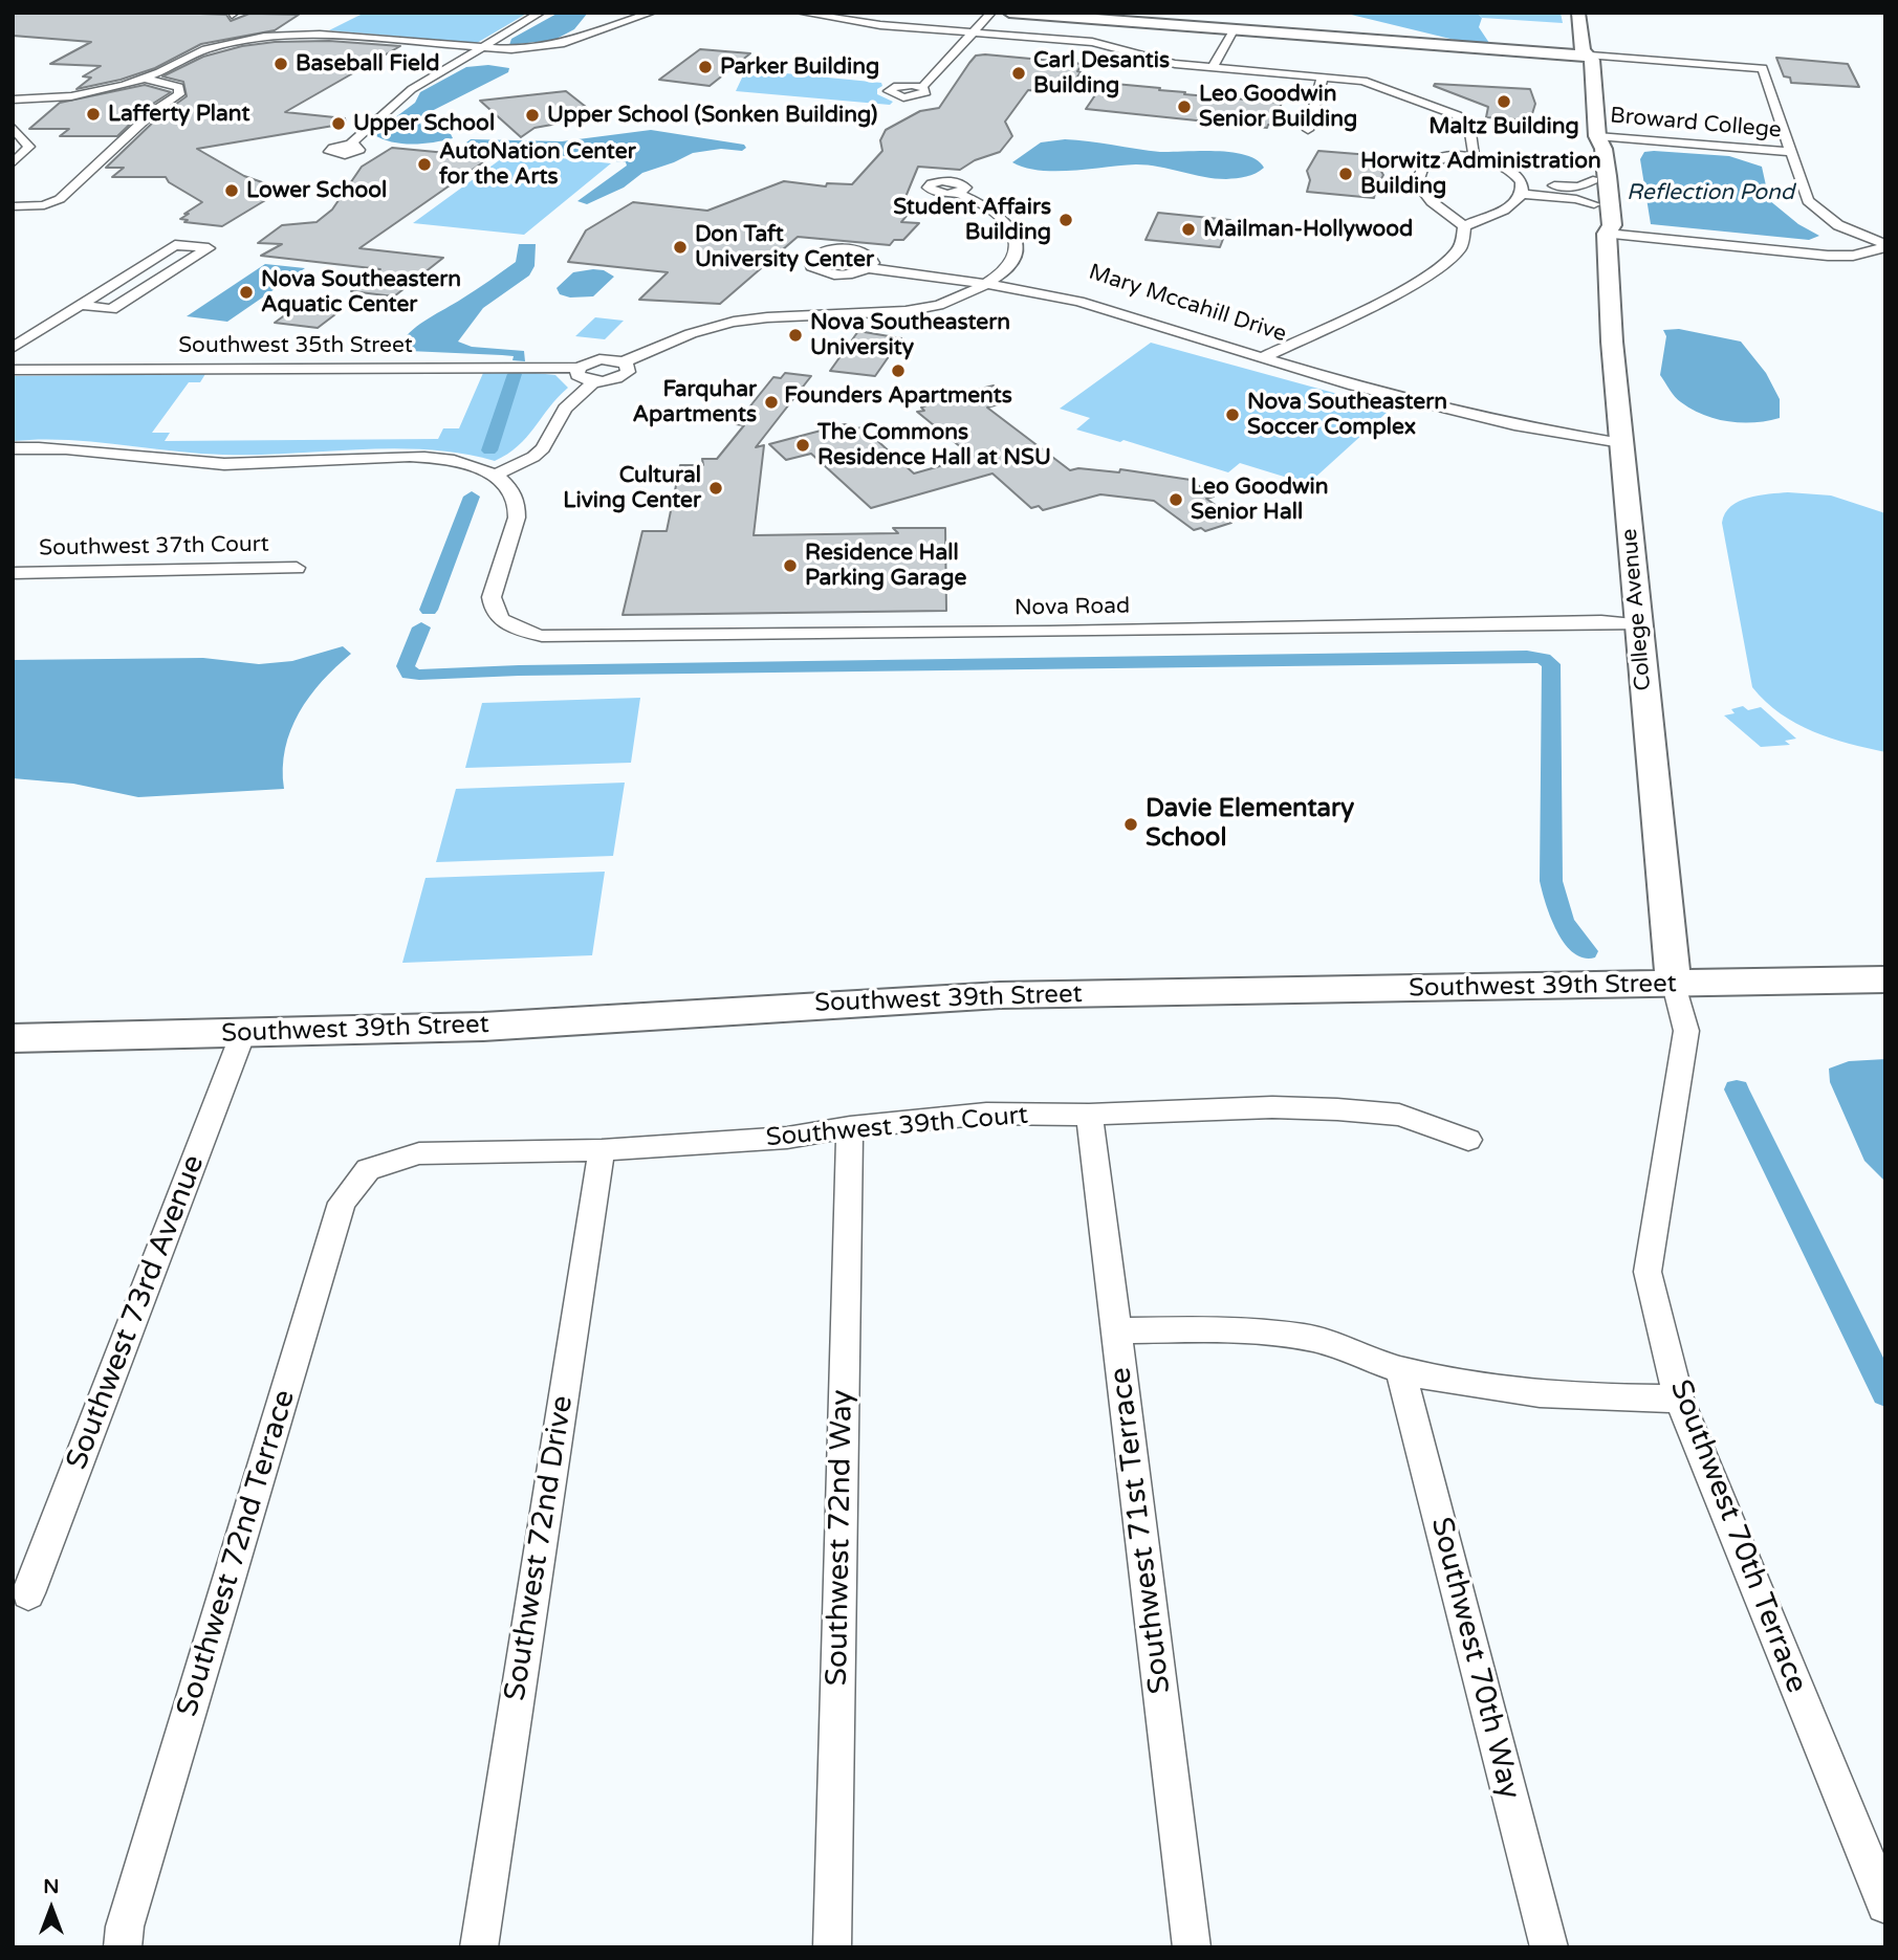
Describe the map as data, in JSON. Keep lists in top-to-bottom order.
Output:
{
  "streets": {
    "street": [
      "Broward College",
      "Mary Mccahill Drive",
      "Southwest 35th Street",
      "Southwest 37th Court",
      "Nova Road",
      "College Avenue",
      "Southwest 39th Street",
      "Southwest 39th Court",
      "Southwest 73rd Avenue",
      "Southwest 71st Terrace",
      "Southwest 70th Terrace",
      "Southwest 72nd Way",
      "Southwest 72nd Drive",
      "Southwest 72nd Terrace",
      "Southwest 70th Way"
    ]
  },
  "crossings": [
    ["Broward College", "College Avenue"],
    ["Mary Mccahill Drive", "College Avenue"],
    ["Nova Road", "College Avenue"],
    ["College Avenue", "Southwest 39th Street"],
    ["College Avenue", "Southwest 70th Terrace"],
    ["Southwest 39th Street", "Southwest 73rd Avenue"],
    ["Southwest 39th Street", "Southwest 70th Terrace"],
    ["Southwest 39th Court", "Southwest 71st Terrace"],
    ["Southwest 39th Court", "Southwest 72nd Way"],
    ["Southwest 39th Court", "Southwest 72nd Drive"],
    ["Southwest 39th Court", "Southwest 72nd Terrace"]
  ],
  "water": ["Reflection Pond"],
  "places": [
    "Baseball Field",
    "Parker Building",
    "Carl Desantis Building",
    "Maltz Building",
    "Leo Goodwin Senior Building",
    "Lafferty Plant",
    "Upper School (Sonken Building)",
    "Upper School",
    "AutoNation Center for the Arts",
    "Horwitz Administration Building",
    "Lower School",
    "Student Affairs Building",
    "Mailman-Hollywood",
    "Don Taft University Center",
    "Nova Southeastern Aquatic Center",
    "Nova Southeastern University",
    "Founders Apartments",
    "Farquhar Apartments",
    "Nova Southeastern Soccer Complex",
    "The Commons Residence Hall at NSU",
    "Cultural Living Center",
    "Leo Goodwin Senior Hall",
    "Residence Hall Parking Garage",
    "Davie Elementary School"
  ],
  "north": "top"
}
